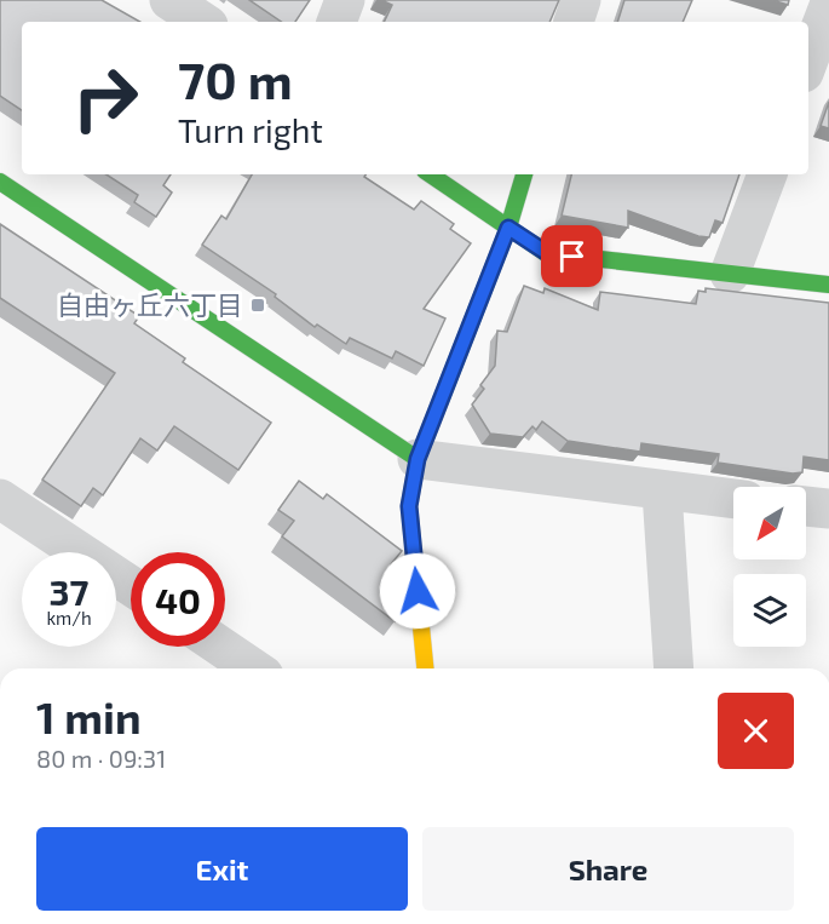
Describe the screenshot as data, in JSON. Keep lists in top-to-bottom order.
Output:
{
  "places": {
    "transit": ["自由ヶ丘六丁目"]
  },
  "north": "bottom left",
  "page": {
    "turn": ["70 m", "Turn right"],
    "speed": "37 km/h",
    "limit": "40",
    "heading": ["1 min", "80 m · 09:31"],
    "buttons": ["Exit", "Share"]
  }
}
